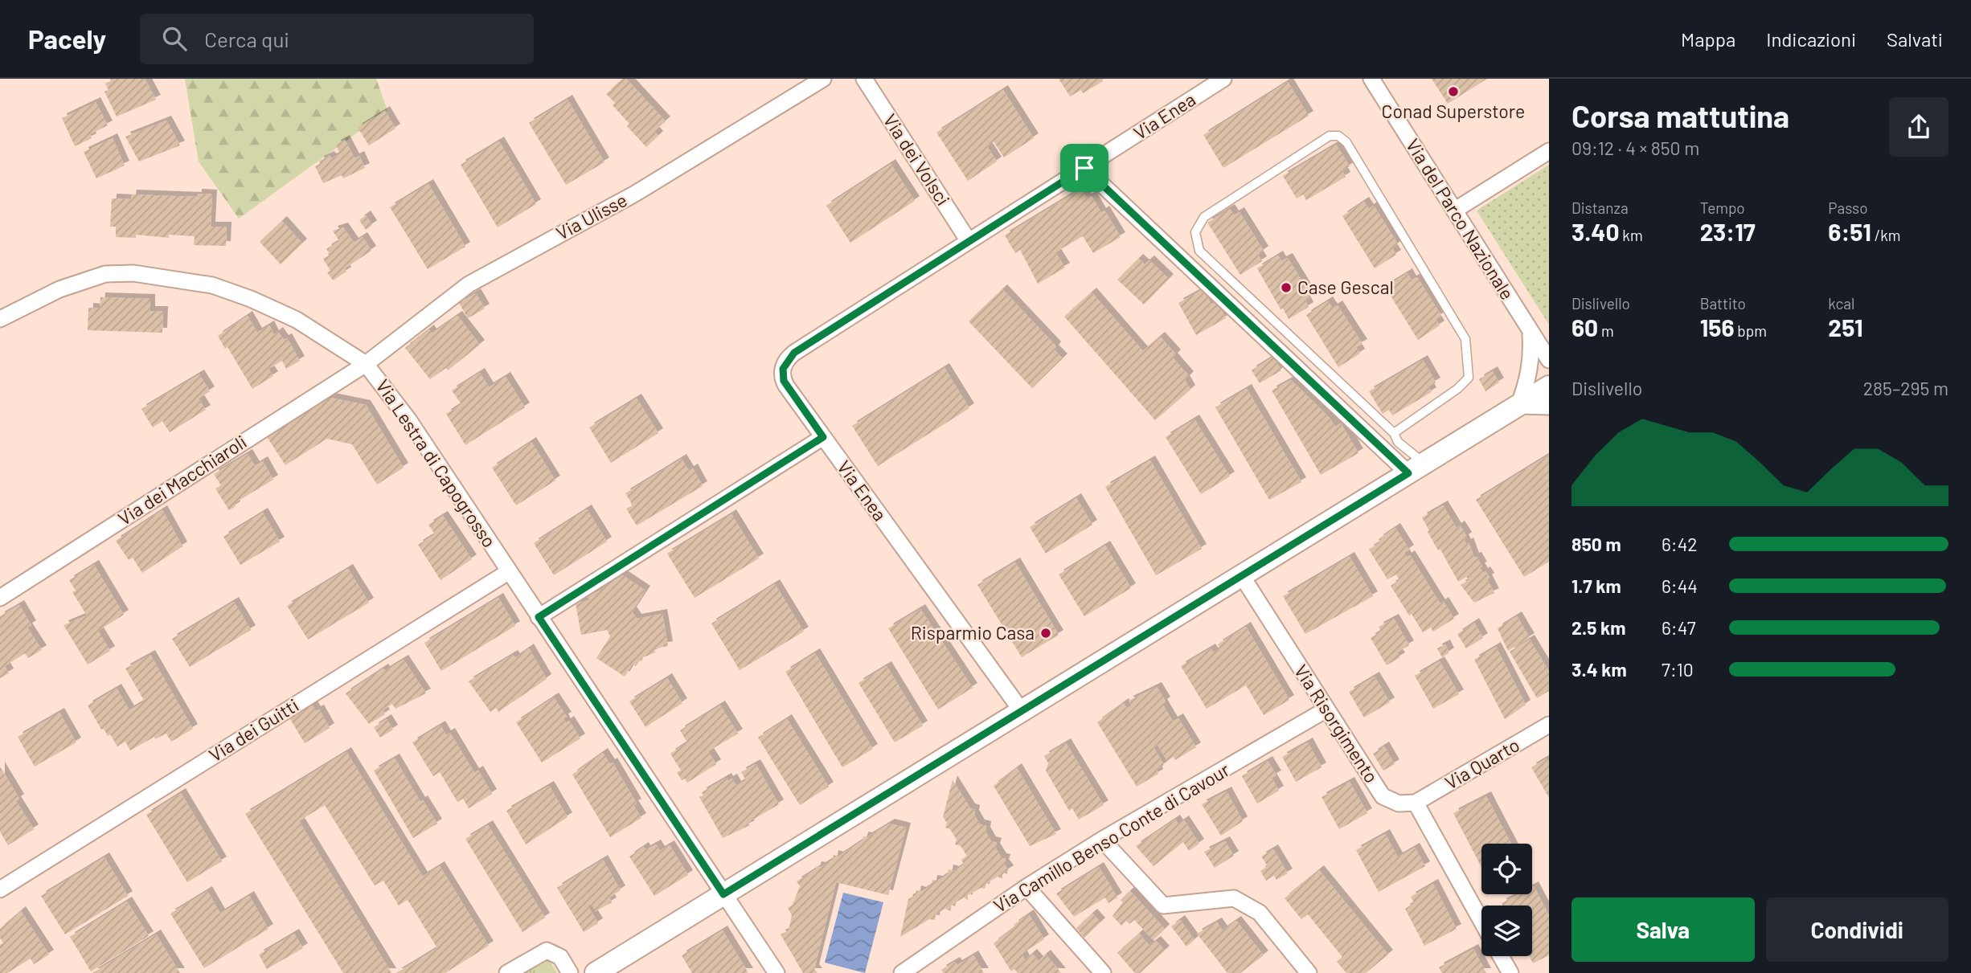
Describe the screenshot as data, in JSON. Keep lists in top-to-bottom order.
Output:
{
  "streets": {
    "street": [
      "Via Enea",
      "Via dei Volsci",
      "Via Ulisse",
      "Via del Parco Nazionale",
      "Via Lestra di Capogrosso",
      "Via dei Macchiaroli",
      "Via Risorgimento",
      "Via dei Guitti",
      "Via Quarto",
      "Via Camillo Benso Conte di Cavour"
    ]
  },
  "crossings": [
    ["Via Enea", "Via dei Volsci"],
    ["Via Ulisse", "Via Lestra di Capogrosso"],
    ["Via Ulisse", "Via dei Macchiaroli"],
    ["Via Lestra di Capogrosso", "Via dei Macchiaroli"],
    ["Via Lestra di Capogrosso", "Via dei Guitti"],
    ["Via Risorgimento", "Via Quarto"],
    ["Via Risorgimento", "Via Camillo Benso Conte di Cavour"]
  ],
  "places": ["Conad Superstore", "Case Gescal", "Risparmio Casa"],
  "page": {
    "header": "Pacely",
    "search": "Cerca qui",
    "nav": ["Mappa", "Indicazioni", "Salvati"],
    "heading": ["Corsa mattutina", "09:12 · 4 × 850 m"],
    "stats": [
      ["Distanza", "3.40 km"],
      ["Tempo", "23:17"],
      ["Passo", "6:51 /km"],
      ["Dislivello", "60 m"],
      ["Battito", "156 bpm"],
      ["kcal", "251"]
    ],
    "chart": ["Dislivello", "285–295 m"],
    "list": [
      {
        "name": "850 m",
        "note": "6:42"
      },
      {
        "name": "1.7 km",
        "note": "6:44"
      },
      {
        "name": "2.5 km",
        "note": "6:47"
      },
      {
        "name": "3.4 km",
        "note": "7:10"
      }
    ],
    "buttons": ["Salva", "Condividi"]
  }
}
